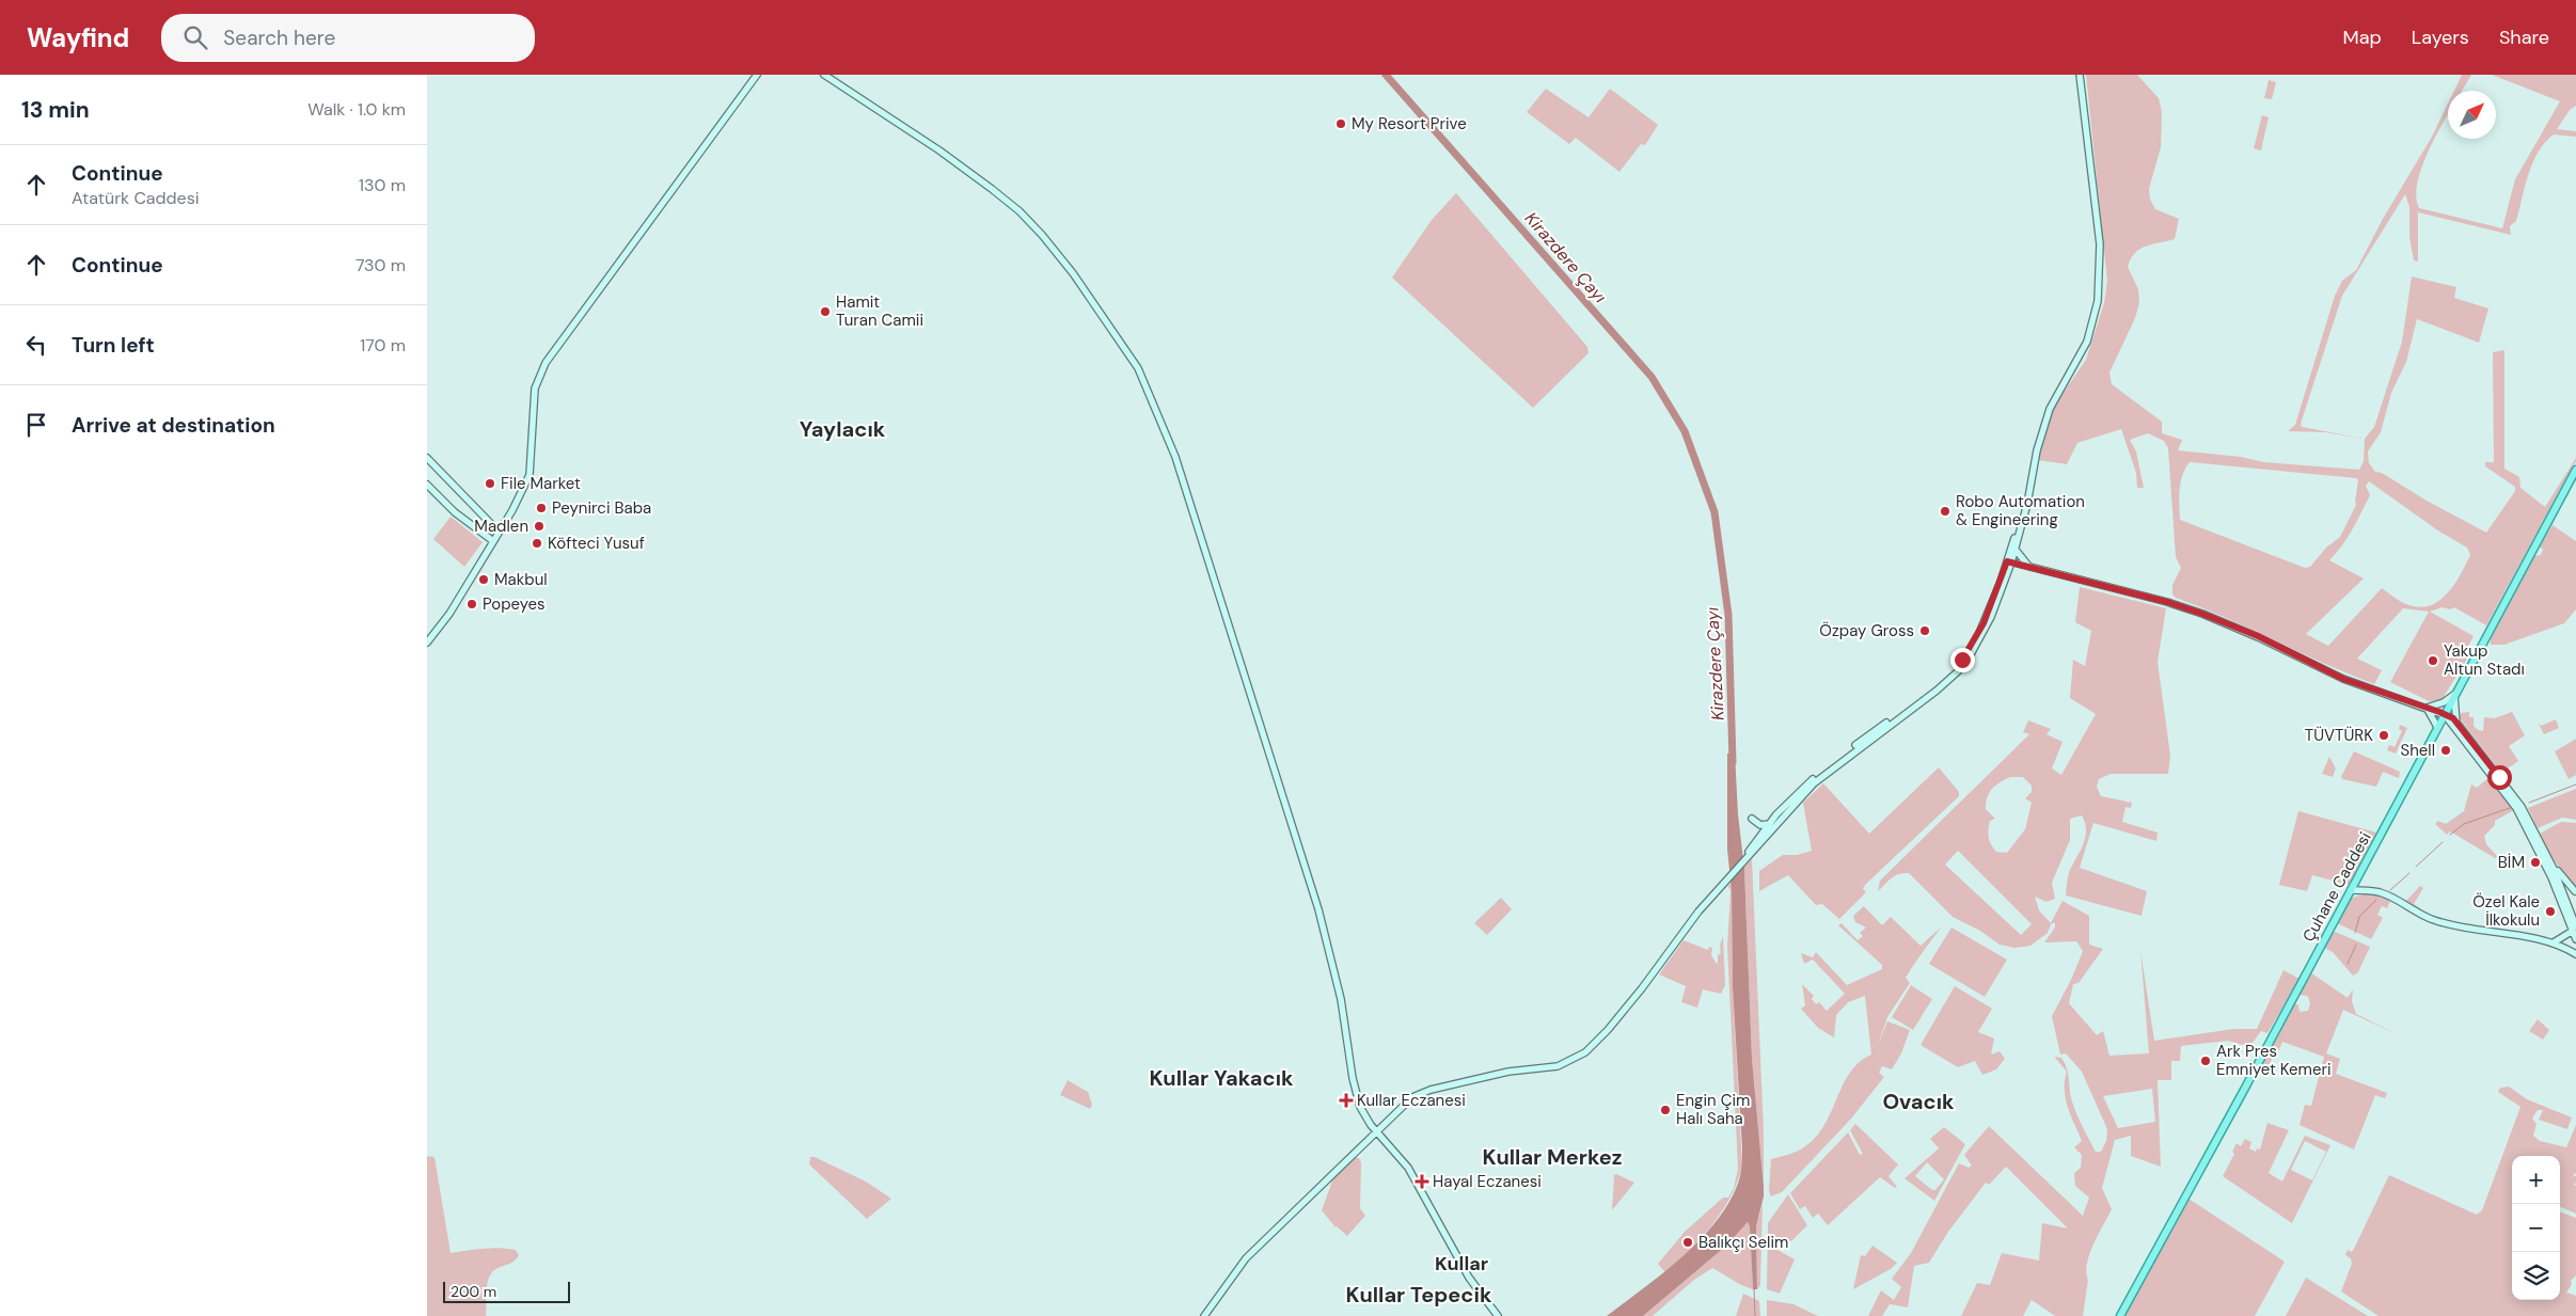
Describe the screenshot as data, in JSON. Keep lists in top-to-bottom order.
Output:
{
  "streets": {
    "main road": ["Çuhane Caddesi"]
  },
  "districts": [
    "Yaylacık",
    "Kullar Yakacık",
    "Ovacık",
    "Kullar Merkez",
    "Kullar",
    "Kullar Tepecik"
  ],
  "water": ["Kirazdere Çayı"],
  "places": {
    "other": [
      "My Resort Prive",
      "Hamit Turan Camii",
      "File Market",
      "Peynirci Baba",
      "Robo Automation & Engineering",
      "Madlen",
      "Köfteci Yusuf",
      "Makbul",
      "Popeyes",
      "Özpay Gross",
      "Yakup Altun Stadı",
      "TÜVTÜRK",
      "Shell",
      "BİM",
      "Özel Kale İlkokulu",
      "Ark Pres Emniyet Kemeri",
      "Engin Çim Halı Saha",
      "Balıkçı Selim"
    ],
    "health": ["Kullar Eczanesi", "Hayal Eczanesi"]
  },
  "scale_bar": "200 m",
  "north": "top right",
  "page": {
    "header": "Wayfind",
    "search": "Search here",
    "nav": ["Map", "Layers", "Share"],
    "heading": ["13 min", "Walk · 1.0 km"],
    "list": [
      ["Continue", "Atatürk Caddesi", "130 m"],
      ["Continue", "730 m"],
      ["Turn left", "170 m"],
      "Arrive at destination"
    ],
    "map_buttons": ["+", "−"],
    "scale": "200 m"
  }
}
